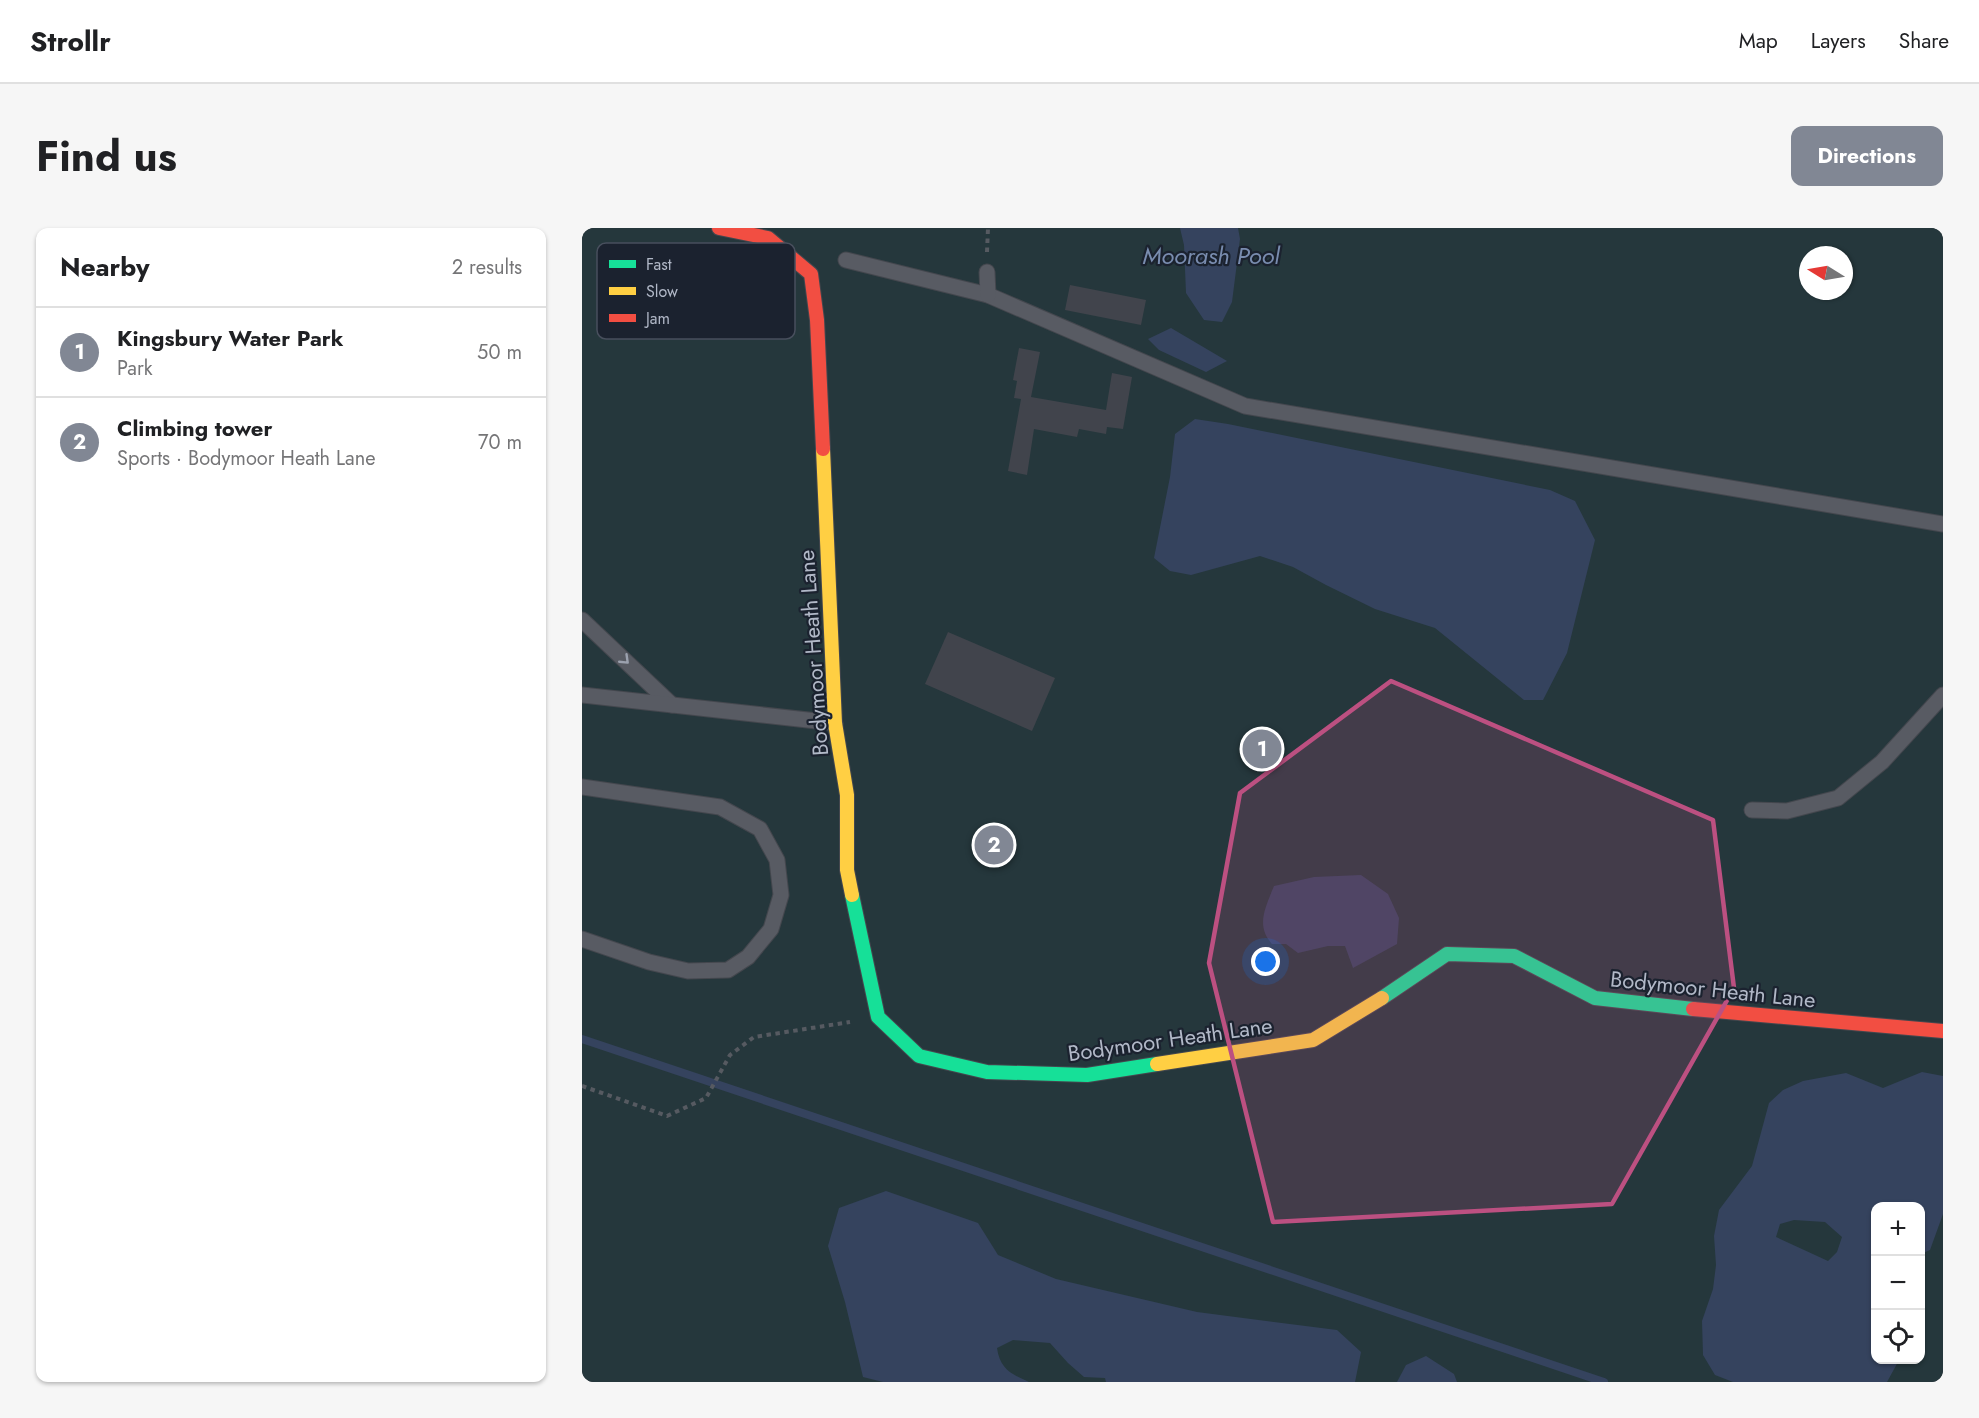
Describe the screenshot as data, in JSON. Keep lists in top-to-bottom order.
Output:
{
  "streets": {
    "street": ["Bodymoor Heath Lane"]
  },
  "water": ["Moorash Pool"],
  "legend": ["Fast", "Slow", "Jam"],
  "north": "left",
  "page": {
    "header": "Strollr",
    "nav": ["Map", "Layers", "Share"],
    "title": "Find us",
    "buttons": "Directions",
    "heading": ["Nearby", "2 results"],
    "list": [
      {
        "mark": "1",
        "name": "Kingsbury Water Park",
        "note": "Park",
        "value": "50 m"
      },
      {
        "mark": "2",
        "name": "Climbing tower",
        "note": "Sports · Bodymoor Heath Lane",
        "value": "70 m"
      }
    ],
    "pins": ["1", "2"],
    "map_buttons": ["+", "−"]
  }
}
